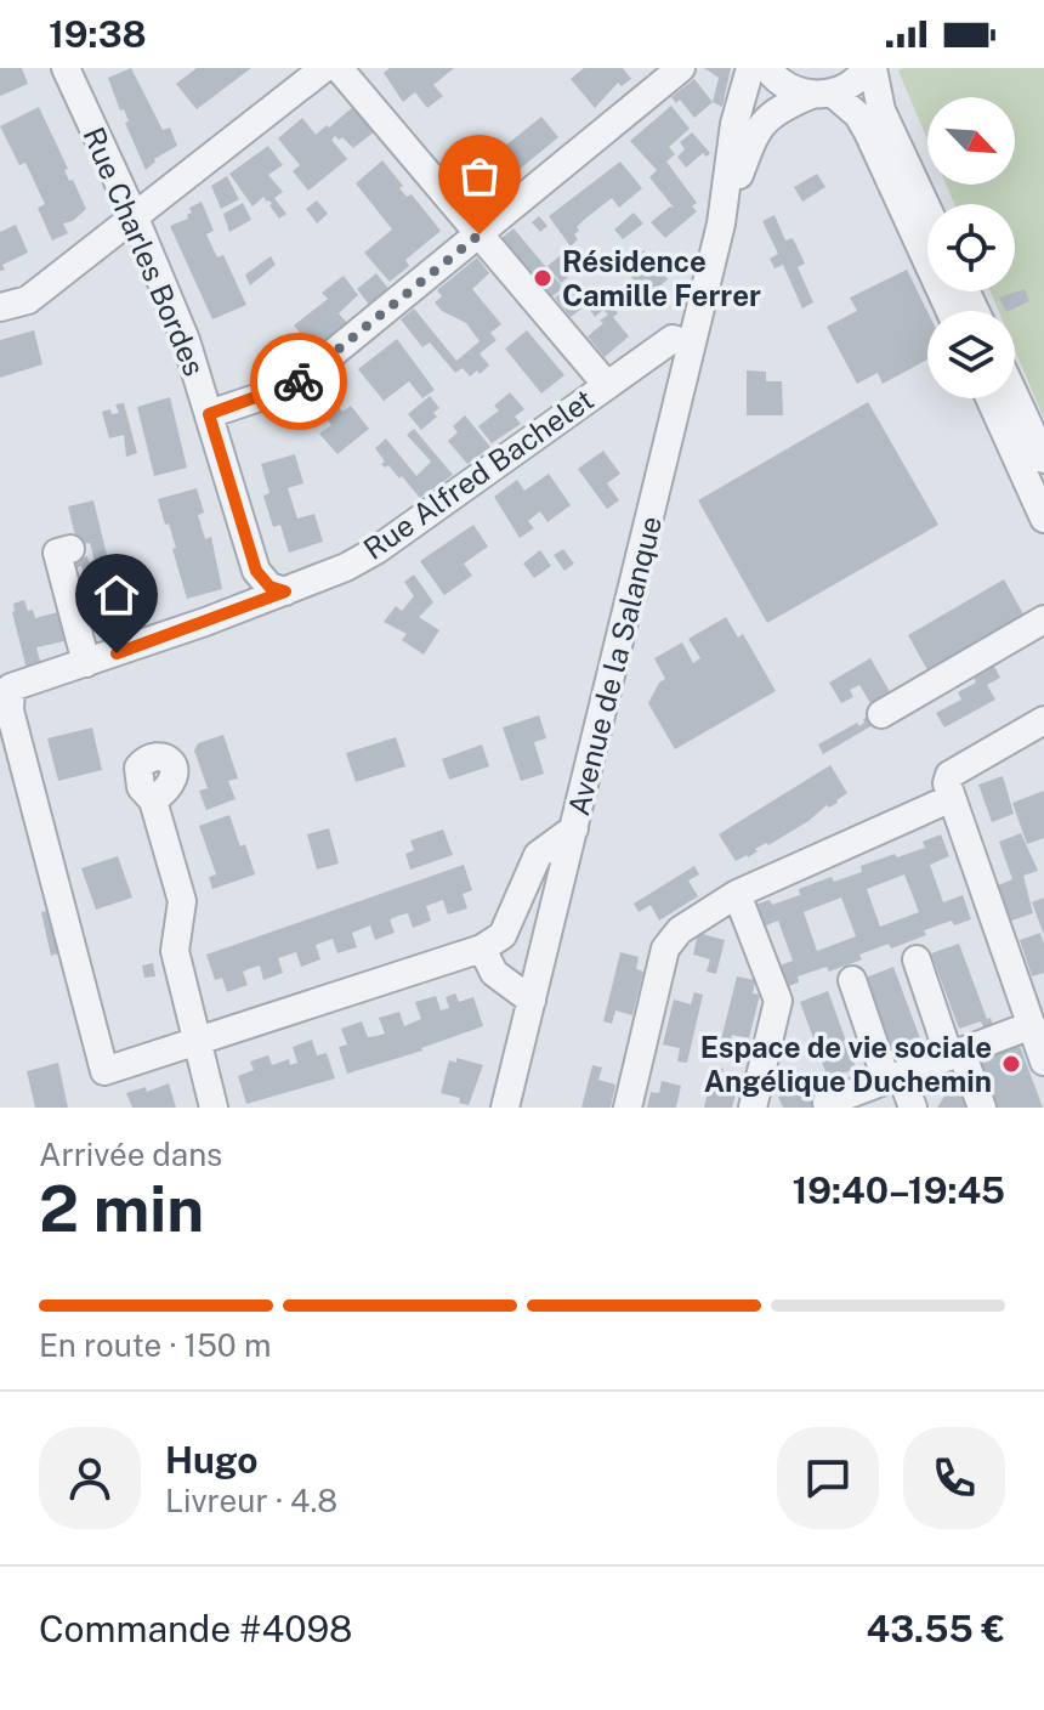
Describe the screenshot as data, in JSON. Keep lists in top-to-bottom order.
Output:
{
  "streets": {
    "street": ["Rue Charles Bordes", "Rue Alfred Bachelet", "Avenue de la Salanque"]
  },
  "crossings": [
    ["Rue Charles Bordes", "Rue Alfred Bachelet"],
    ["Rue Alfred Bachelet", "Avenue de la Salanque"]
  ],
  "places": ["Résidence Camille Ferrer", "Espace de vie sociale Angélique Duchemin"],
  "north": "bottom right",
  "page": {
    "status": "19:38",
    "heading": ["2 min", "Arrivée dans", "19:40–19:45"],
    "panel": [
      "Hugo",
      "Livreur · 4.8",
      "Commande #4098",
      "43.55 €"
    ],
    "bar": "En route · 150 m"
  }
}
